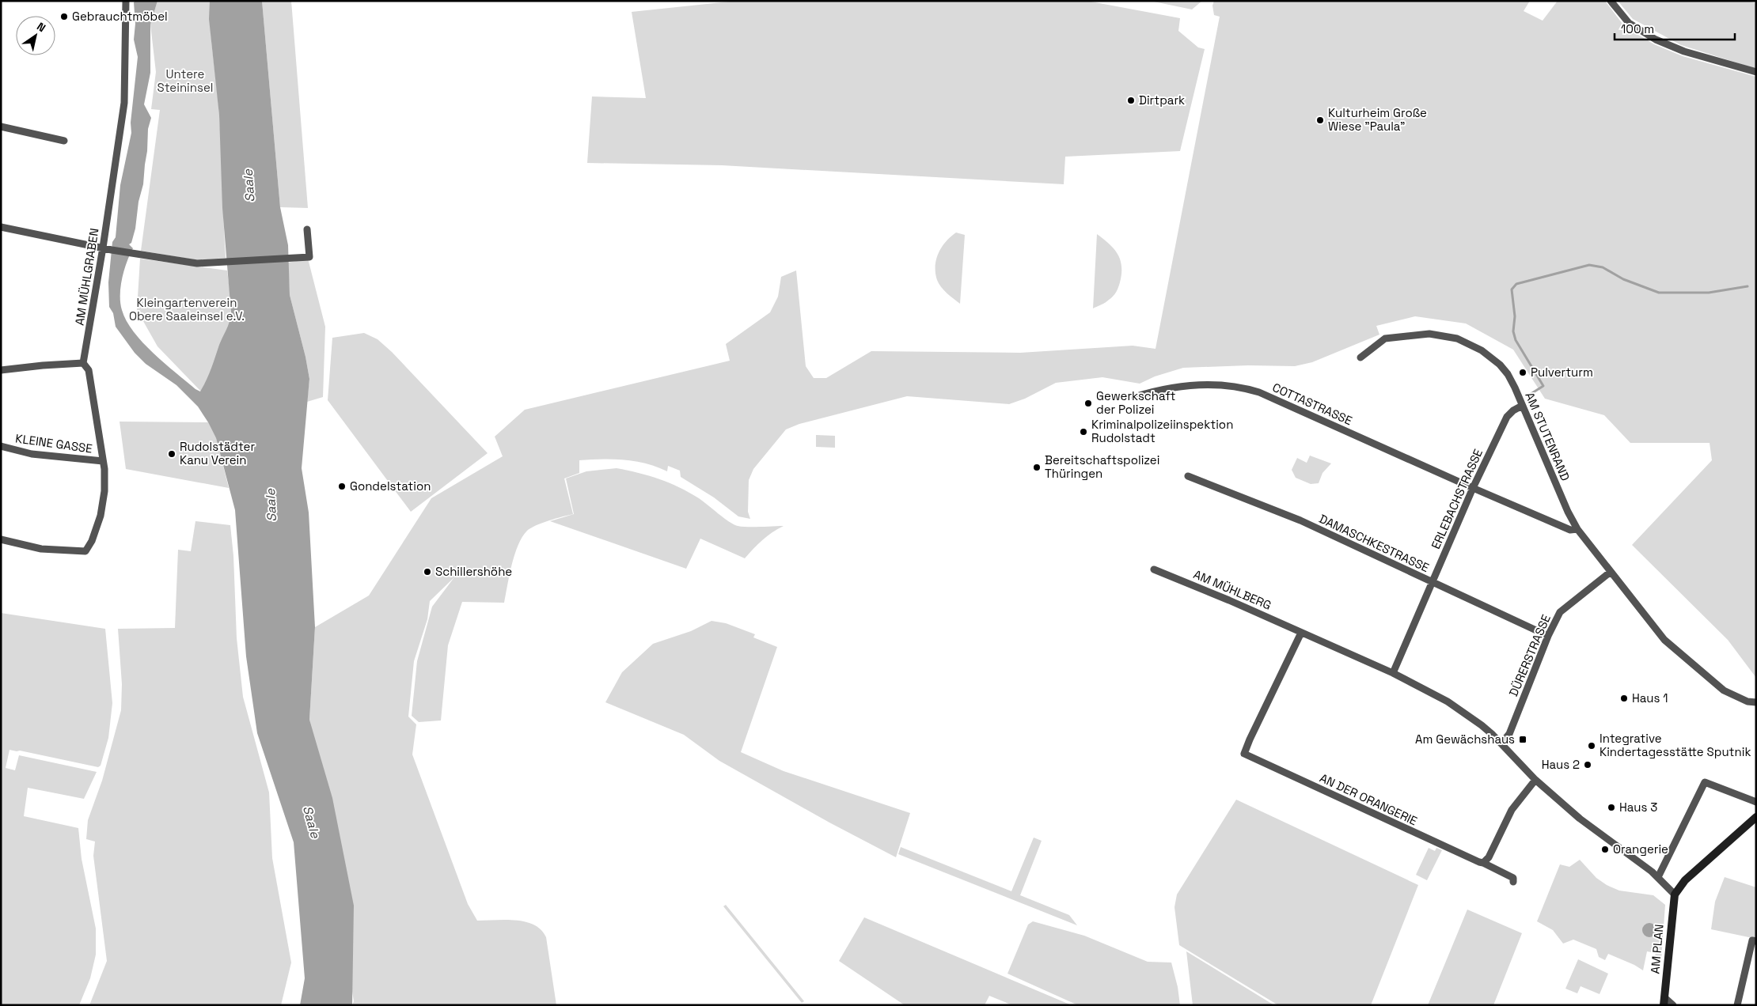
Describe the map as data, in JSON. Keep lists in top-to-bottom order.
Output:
{
  "streets": {
    "street": [
      "AM MÜHLGRABEN",
      "COTTASTRASSE",
      "AM STUTENRAND",
      "KLEINE GASSE",
      "ERLEBACHSTRASSE",
      "DAMASCHKESTRASSE",
      "AM MÜHLBERG",
      "DÜRERSTRASSE",
      "AN DER ORANGERIE",
      "AM PLAN"
    ]
  },
  "crossings": [
    ["COTTASTRASSE", "ERLEBACHSTRASSE"],
    ["AM STUTENRAND", "ERLEBACHSTRASSE"],
    ["AM STUTENRAND", "DÜRERSTRASSE"],
    ["ERLEBACHSTRASSE", "DAMASCHKESTRASSE"],
    ["ERLEBACHSTRASSE", "AM MÜHLBERG"],
    ["DAMASCHKESTRASSE", "DÜRERSTRASSE"],
    ["AM MÜHLBERG", "AN DER ORANGERIE"]
  ],
  "water": ["Saale"],
  "parks": ["Untere Steininsel", "Kleingartenverein Obere Saaleinsel e.V."],
  "places": {
    "other": [
      "Gebrauchtmöbel",
      "Dirtpark",
      "Kulturheim Große Wiese \"Paula\"",
      "Pulverturm",
      "Gewerkschaft der Polizei",
      "Kriminalpolizeiinspektion Rudolstadt",
      "Rudolstädter Kanu Verein",
      "Bereitschaftspolizei Thüringen",
      "Gondelstation",
      "Schillershöhe",
      "Haus 1",
      "Integrative Kindertagesstätte Sputnik",
      "Haus 2",
      "Haus 3",
      "Orangerie"
    ],
    "transit": ["Am Gewächshaus"]
  },
  "scale_bar": "100 m",
  "north": "top right"
}
